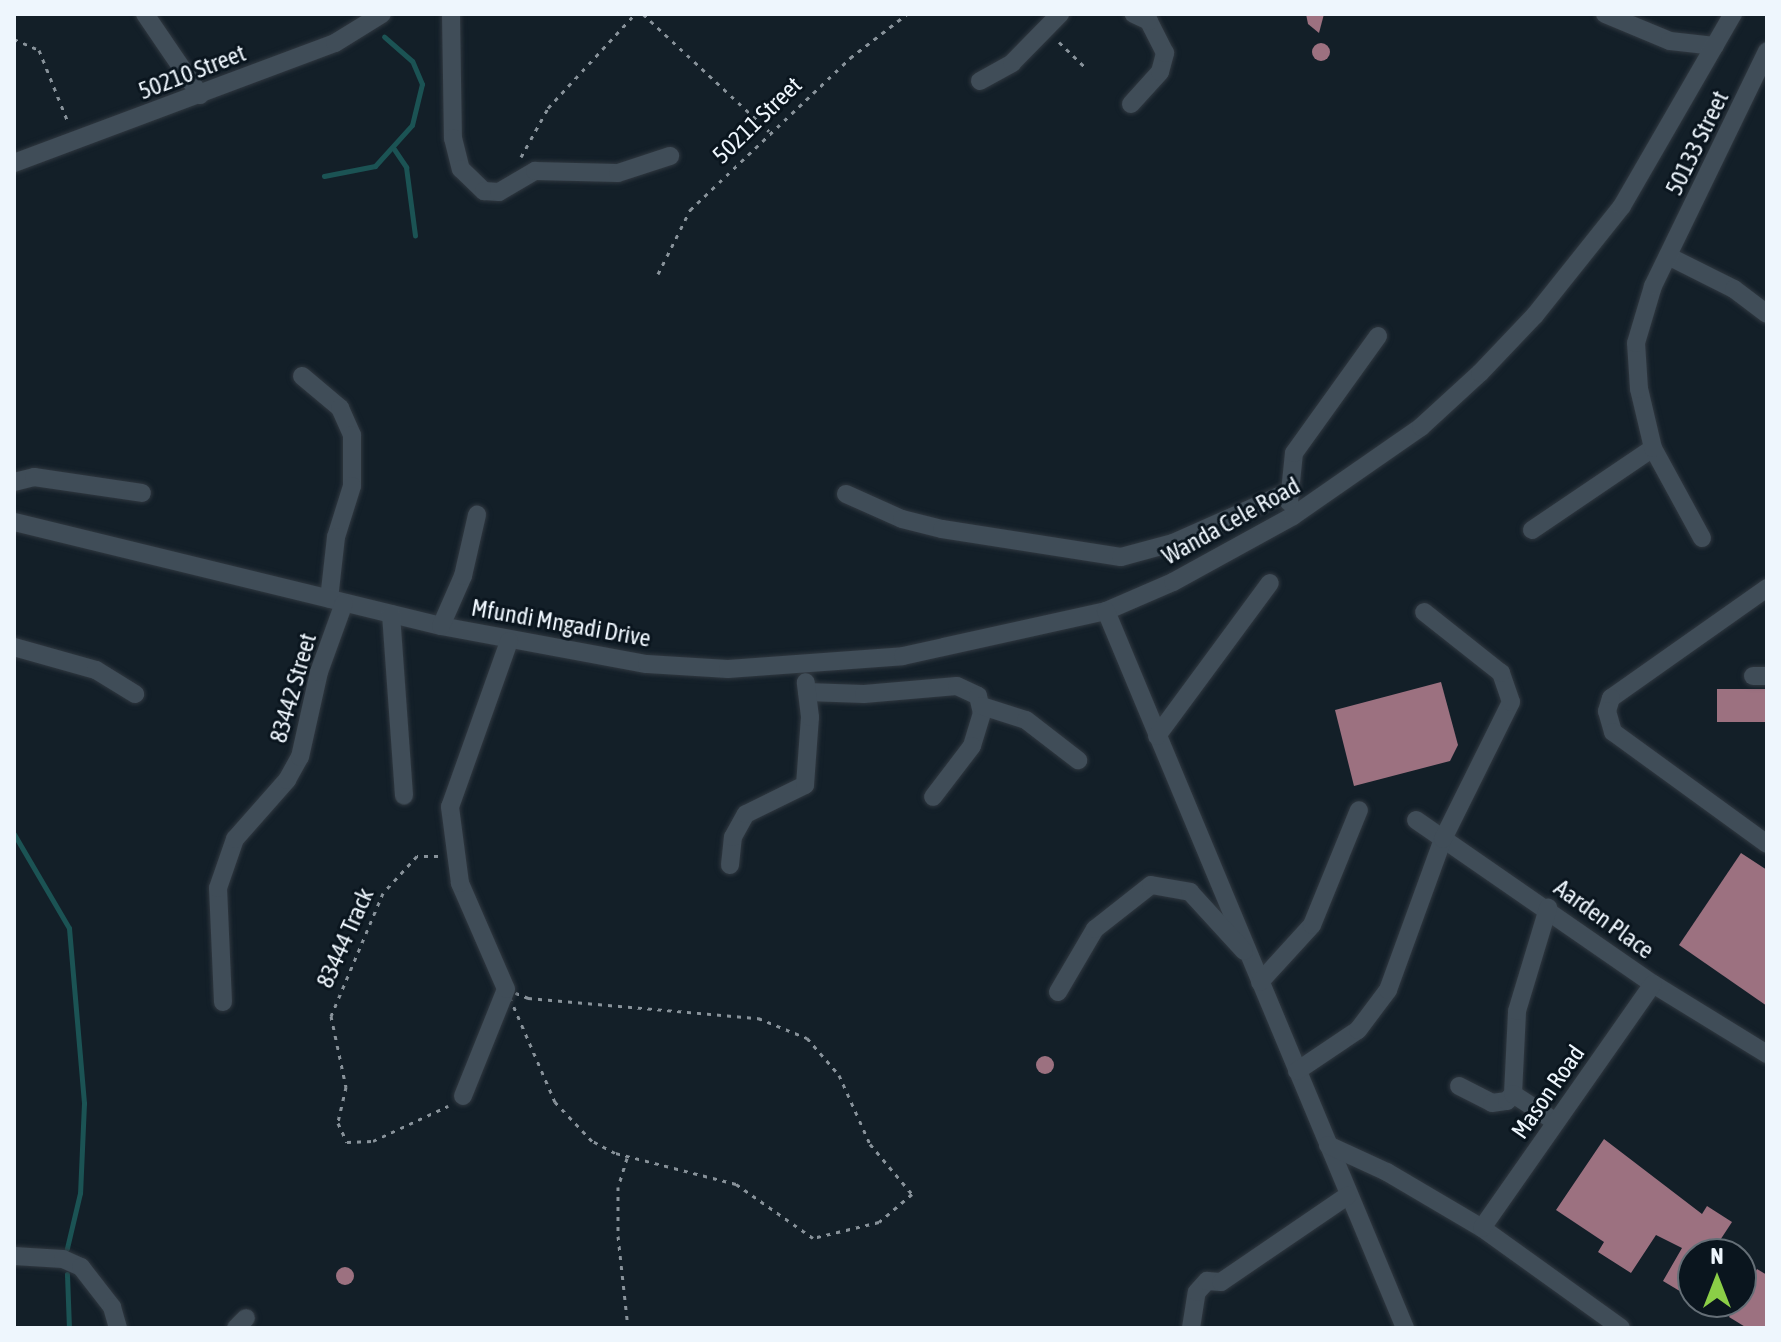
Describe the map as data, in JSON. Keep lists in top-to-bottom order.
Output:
{
  "streets": {
    "street": [
      "50210 Street",
      "50133 Street",
      "Wanda Cele Road",
      "Mfundi Mngadi Drive",
      "83442 Street",
      "Aarden Place",
      "Mason Road"
    ],
    "path": ["50211 Street", "83444 Track"]
  },
  "crossings": [
    ["Wanda Cele Road", "Mfundi Mngadi Drive"],
    ["Mfundi Mngadi Drive", "83442 Street"],
    ["Aarden Place", "Mason Road"]
  ],
  "north": "top"
}
